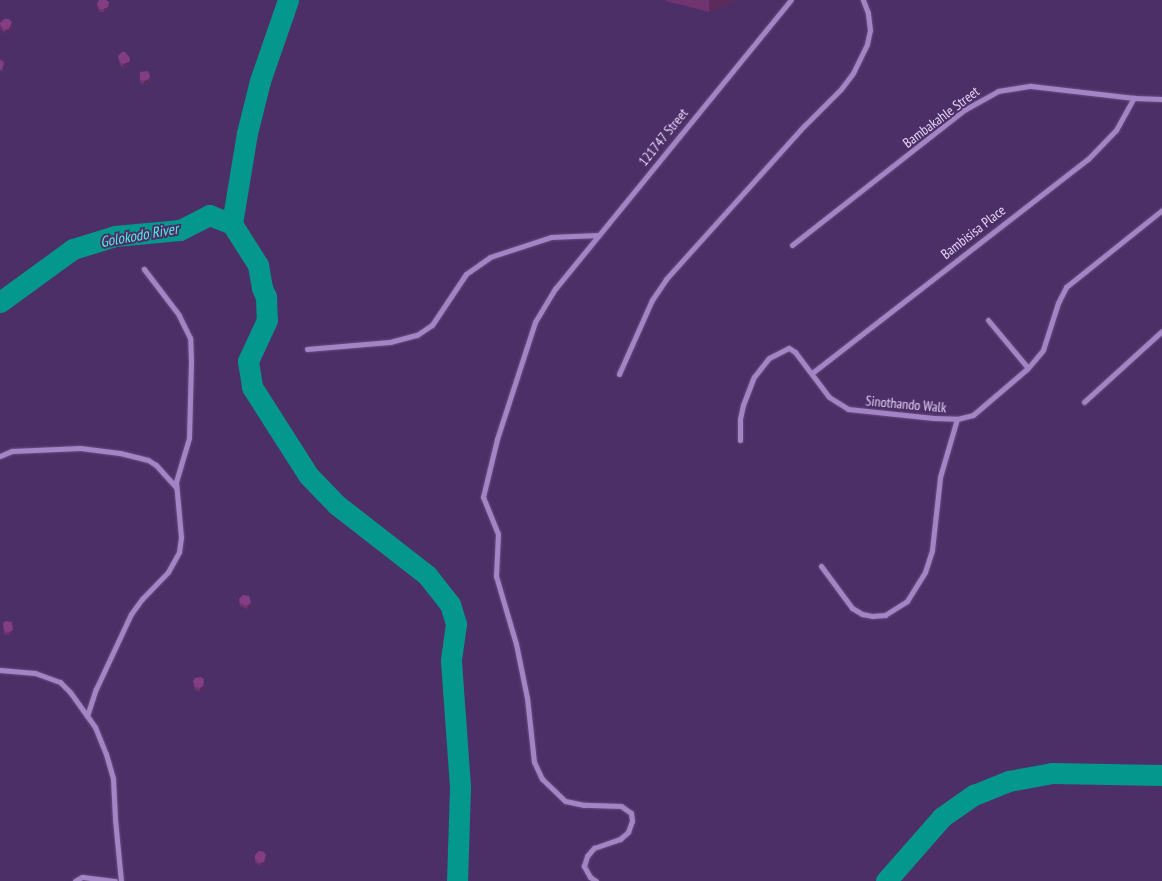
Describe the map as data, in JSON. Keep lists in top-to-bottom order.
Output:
{
  "streets": {
    "street": [
      "Bambakahle Street",
      "121747 Street",
      "Bambisisa Place",
      "Sinothando Walk"
    ]
  },
  "crossings": [
    ["Bambakahle Street", "Bambisisa Place"],
    ["Bambisisa Place", "Sinothando Walk"]
  ],
  "water": ["Golokodo River"]
}
